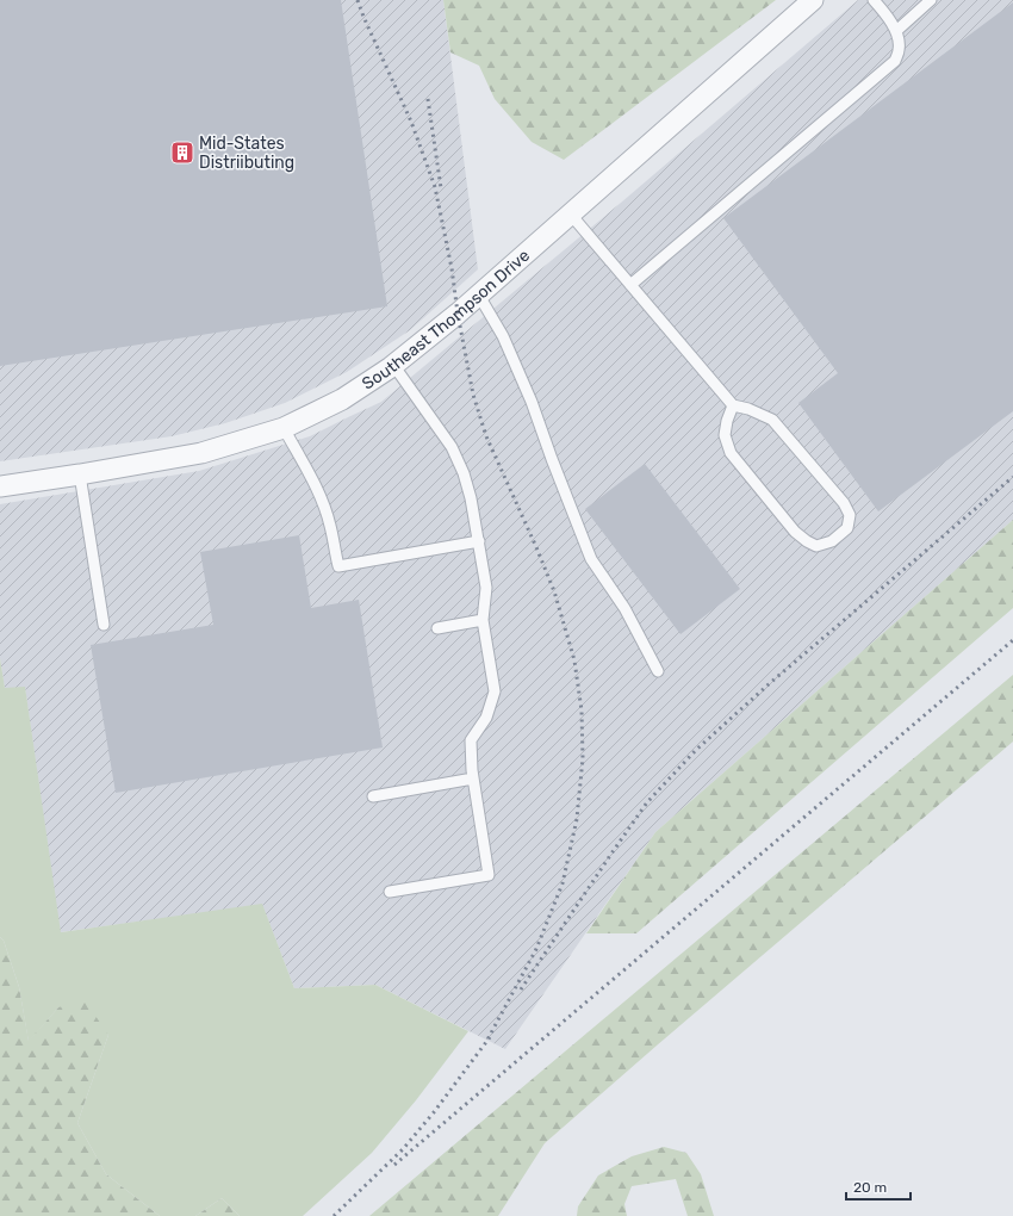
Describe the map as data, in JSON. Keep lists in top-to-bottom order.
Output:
{
  "streets": {
    "street": ["Southeast Thompson Drive"]
  },
  "places": {
    "building": ["Mid-States Distriibuting"]
  },
  "scale_bar": "20 m"
}
